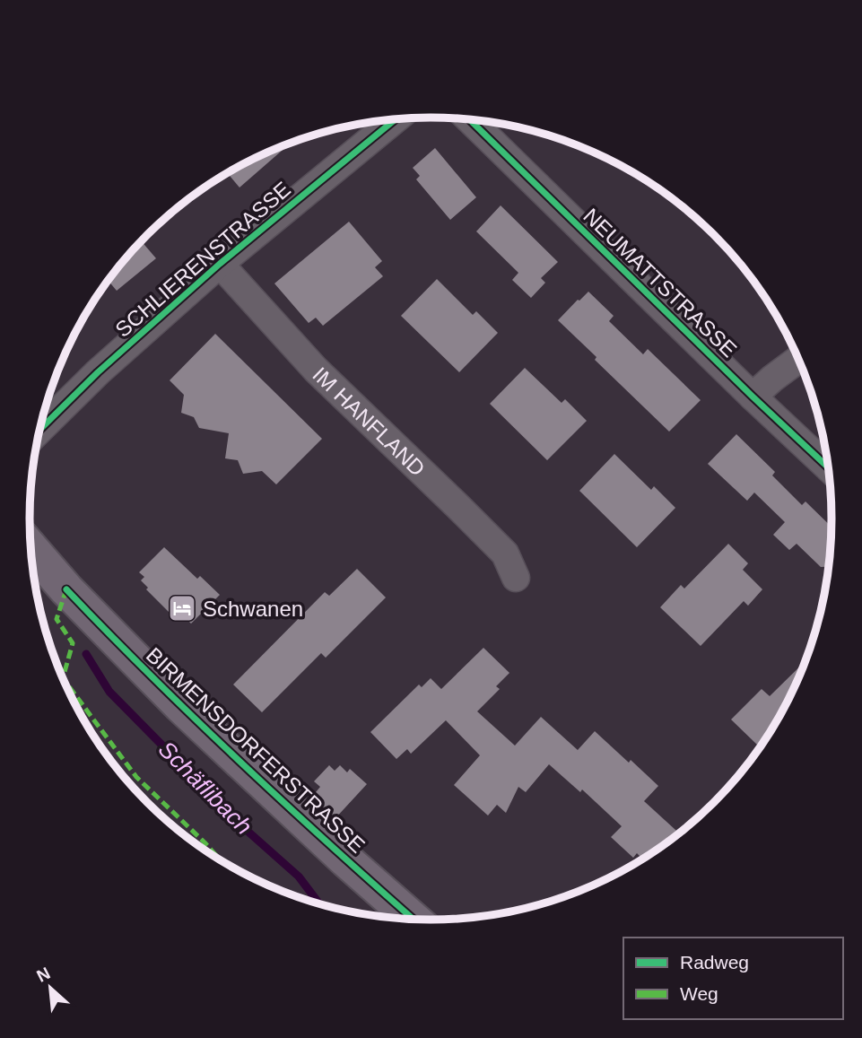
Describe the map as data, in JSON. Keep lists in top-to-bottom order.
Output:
{
  "streets": {
    "main road": ["BIRMENSDORFERSTRASSE"],
    "street": ["SCHLIERENSTRASSE", "NEUMATTSTRASSE", "IM HANFLAND"]
  },
  "crossings": [
    ["SCHLIERENSTRASSE", "IM HANFLAND"]
  ],
  "water": ["Schäflibach"],
  "places": {
    "hotel": ["Schwanen"]
  },
  "legend": ["Radweg", "Weg"],
  "north": "top left"
}
